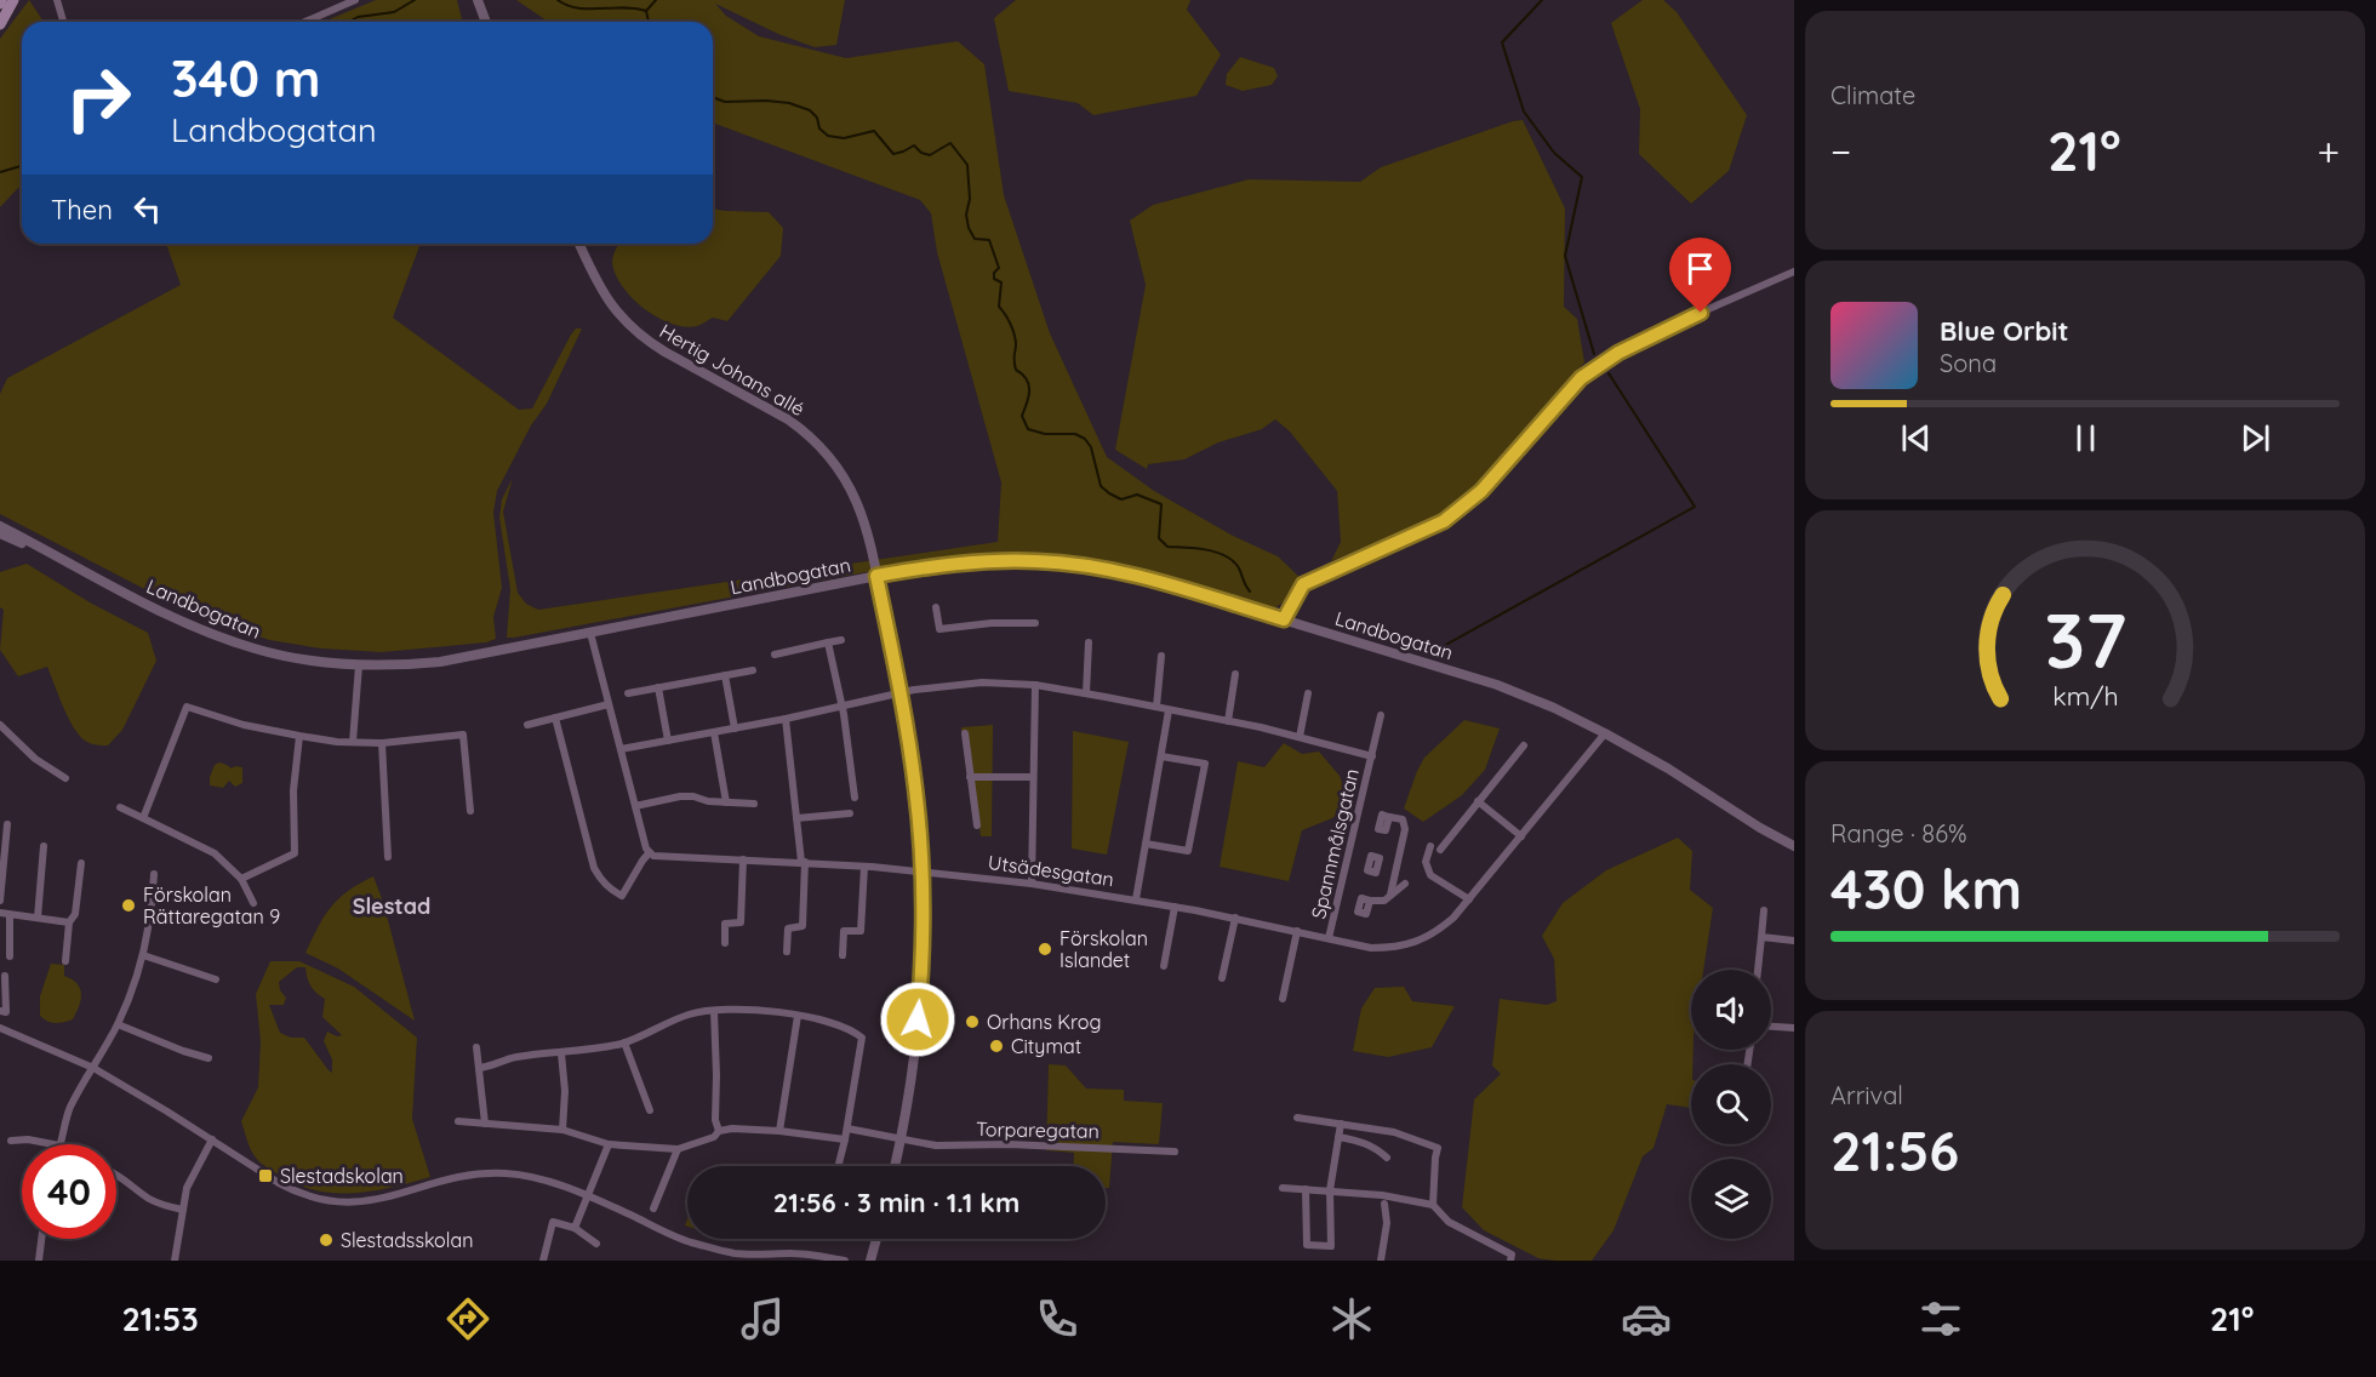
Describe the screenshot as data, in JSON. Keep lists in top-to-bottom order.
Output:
{
  "streets": {
    "street": [
      "Hertig Johans allé",
      "Landbogatan",
      "Spannmålsgatan",
      "Utsädesgatan",
      "Torparegatan"
    ]
  },
  "crossings": [
    ["Hertig Johans allé", "Landbogatan"],
    ["Hertig Johans allé", "Spannmålsgatan"],
    ["Hertig Johans allé", "Utsädesgatan"],
    ["Hertig Johans allé", "Torparegatan"],
    ["Landbogatan", "Utsädesgatan"],
    ["Spannmålsgatan", "Utsädesgatan"]
  ],
  "districts": ["Slestad"],
  "places": {
    "other": [
      "Förskolan Rättaregatan 9",
      "Förskolan Islandet",
      "Orhans Krog",
      "Citymat",
      "Slestadsskolan"
    ],
    "transit": ["Slestadskolan"]
  },
  "page": {
    "tile": [
      "Climate",
      ["Range · 86%", "430 km"],
      ["Arrival", "21:56"]
    ],
    "turn": ["340 m", "Landbogatan"],
    "heat": ["−", "21°", "+"],
    "then": "Then",
    "song": ["Blue Orbit", "Sona"],
    "limit": "40",
    "trip": "21:56 · 3 min · 1.1 km",
    "tabs": ["21:53", "21°"],
    "gauge": ["37", "km/h"]
  }
}
